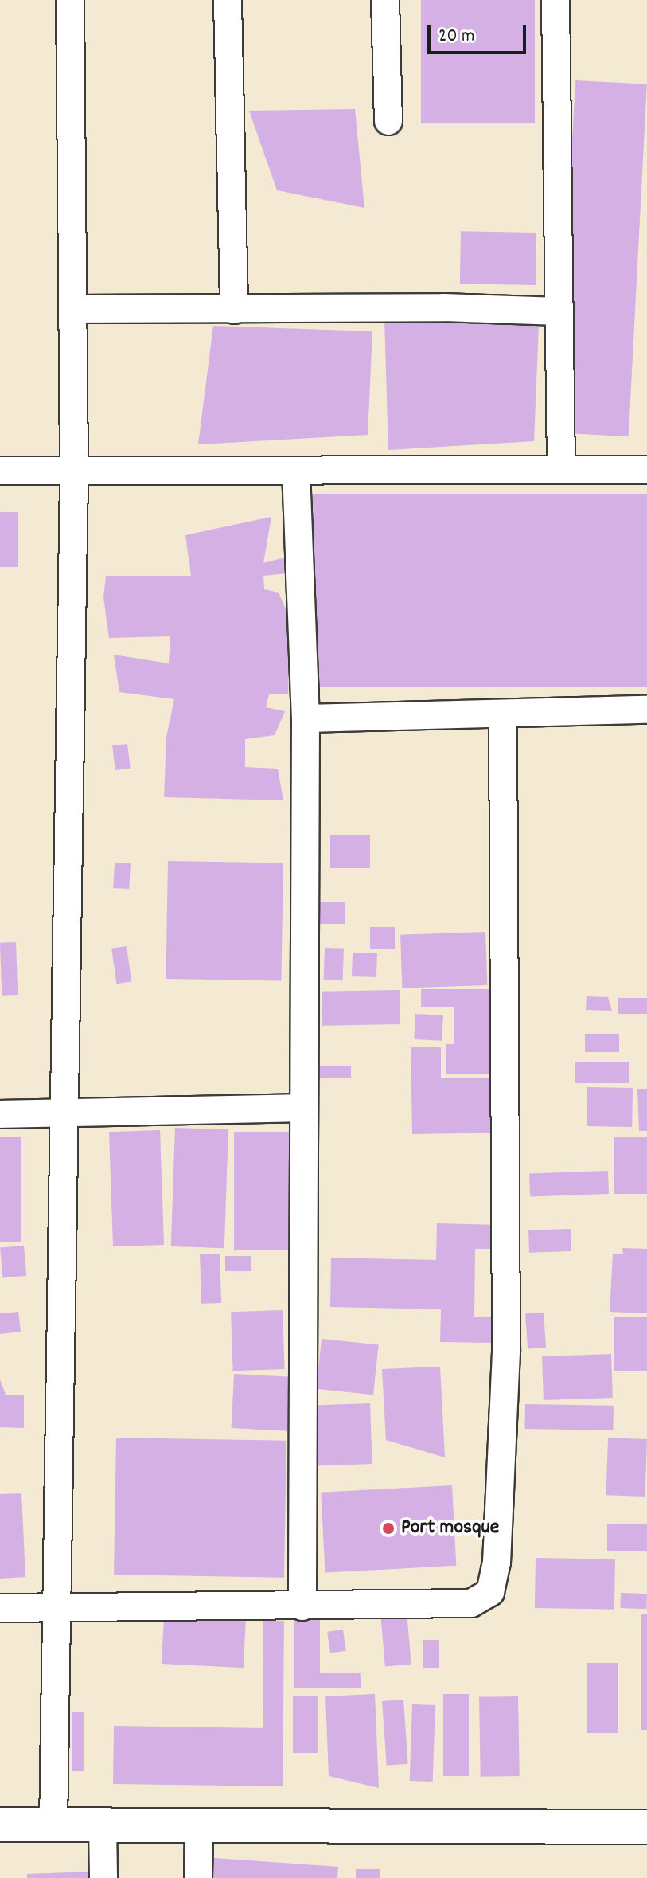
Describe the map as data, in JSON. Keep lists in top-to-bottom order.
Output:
{
  "places": ["Port mosque"],
  "scale_bar": "20 m"
}
